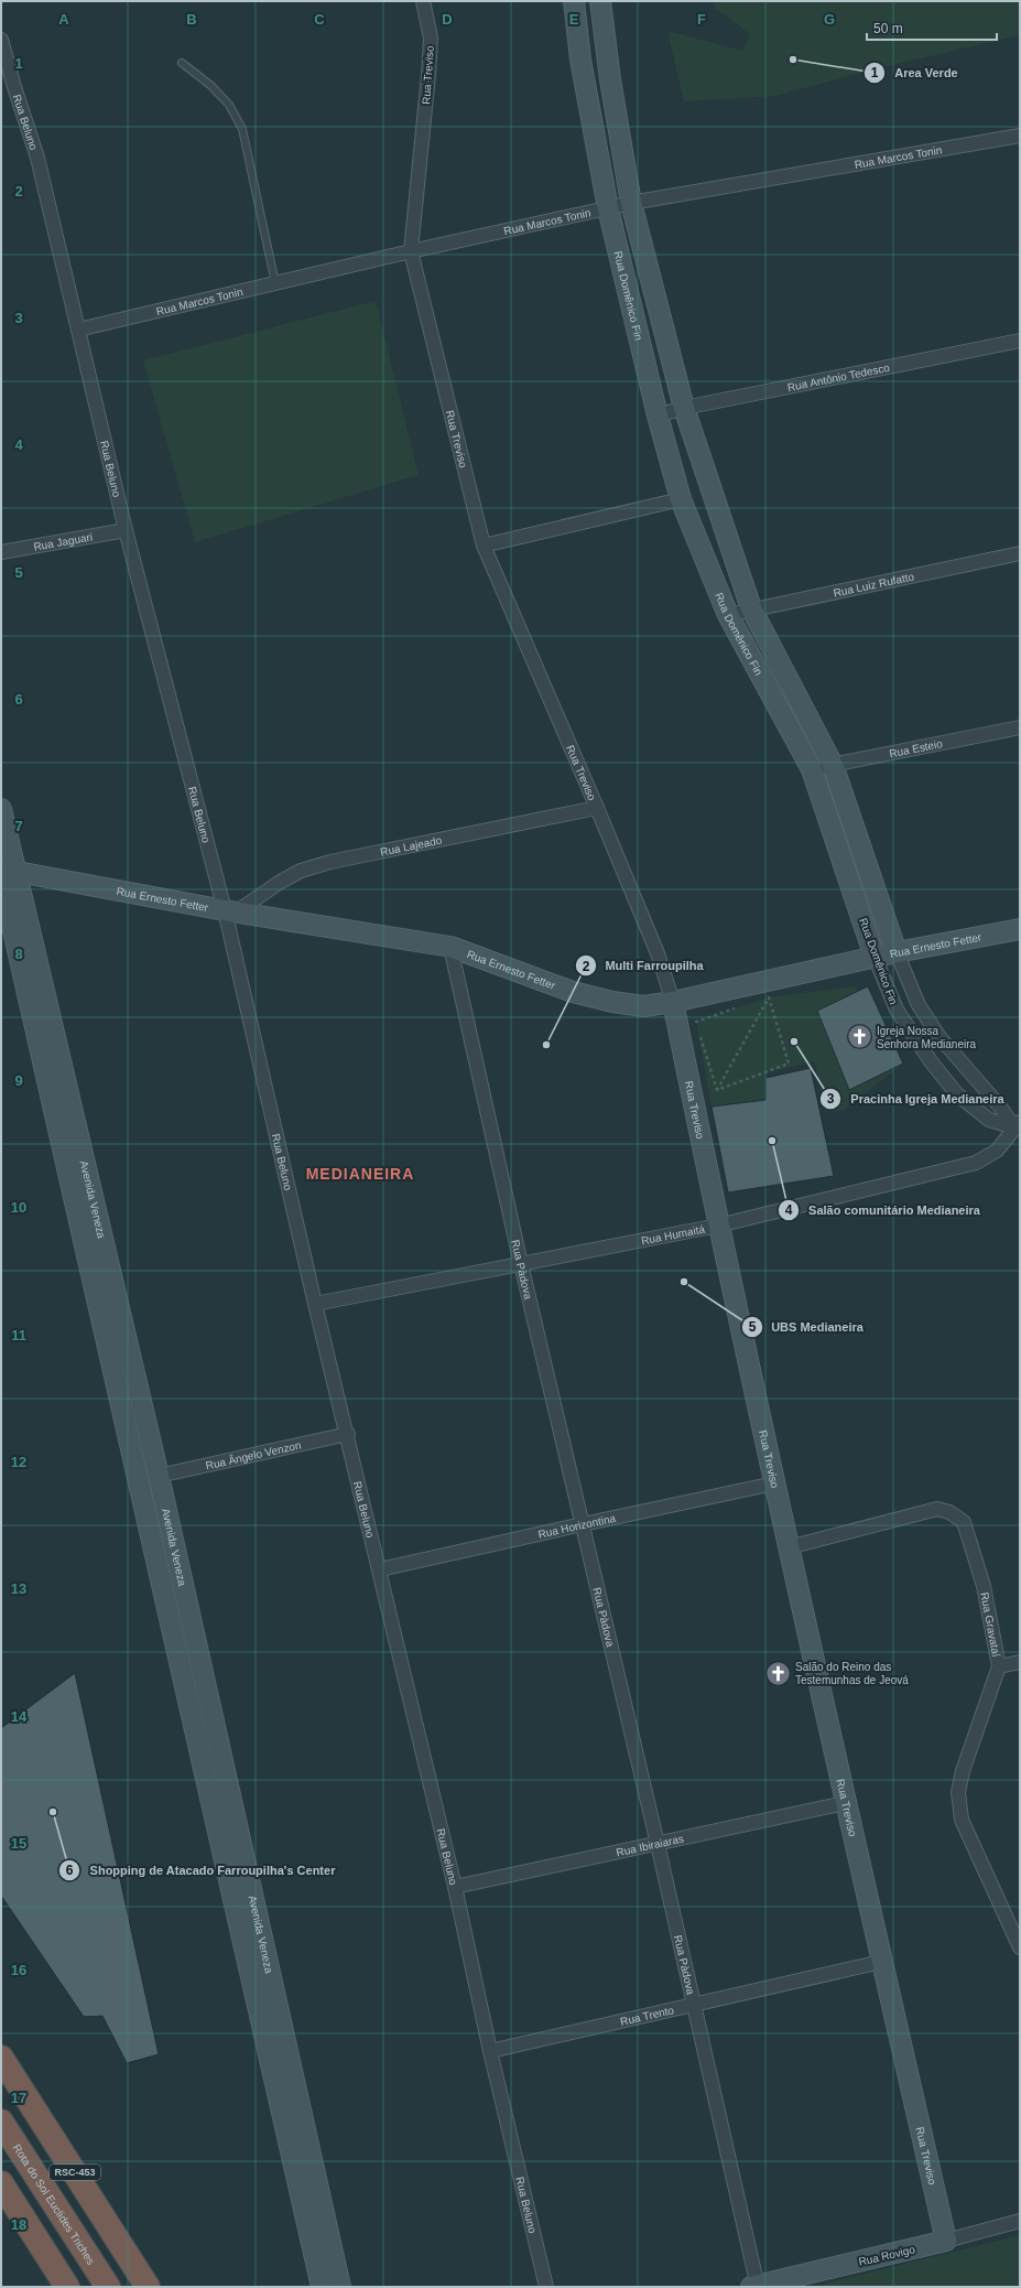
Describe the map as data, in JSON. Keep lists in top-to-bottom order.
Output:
{
  "streets": {
    "highway": ["RSC-453", "Rota do Sol Euclides Triches"],
    "main road": [
      "Rua Treviso",
      "Rua Domênico Fin",
      "Rua Ernesto Fetter",
      "Avenida Veneza",
      "Rua Rovigo"
    ],
    "street": [
      "Rua Beluno",
      "Rua Marcos Tonin",
      "Rua Antônio Tedesco",
      "Rua Jaguari",
      "Rua Luiz Rufatto",
      "Rua Esteio",
      "Rua Lajeado",
      "Rua Humaitá",
      "Rua Pàdova",
      "Rua Ângelo Venzon",
      "Rua Horizontina",
      "Rua Gravataí",
      "Rua Ibiraiaras",
      "Rua Trento"
    ]
  },
  "crossings": [
    ["Rua Treviso", "Rua Marcos Tonin"],
    ["Rua Treviso", "Rua Lajeado"],
    ["Rua Treviso", "Rua Ernesto Fetter"],
    ["Rua Treviso", "Rua Humaitá"],
    ["Rua Treviso", "Rua Horizontina"],
    ["Rua Treviso", "Rua Gravataí"],
    ["Rua Treviso", "Rua Ibiraiaras"],
    ["Rua Treviso", "Rua Trento"],
    ["Rua Treviso", "Rua Rovigo"],
    ["Rua Beluno", "Rua Marcos Tonin"],
    ["Rua Beluno", "Rua Jaguari"],
    ["Rua Beluno", "Rua Lajeado"],
    ["Rua Beluno", "Rua Ernesto Fetter"],
    ["Rua Beluno", "Rua Humaitá"],
    ["Rua Beluno", "Rua Ângelo Venzon"],
    ["Rua Beluno", "Rua Horizontina"],
    ["Rua Beluno", "Rua Ibiraiaras"],
    ["Rua Beluno", "Rua Trento"],
    ["Rua Marcos Tonin", "Rua Domênico Fin"],
    ["Rua Domênico Fin", "Rua Antônio Tedesco"],
    ["Rua Domênico Fin", "Rua Luiz Rufatto"],
    ["Rua Domênico Fin", "Rua Esteio"],
    ["Rua Domênico Fin", "Rua Ernesto Fetter"],
    ["Rua Domênico Fin", "Rua Humaitá"],
    ["Rua Lajeado", "Rua Ernesto Fetter"],
    ["Rua Ernesto Fetter", "Avenida Veneza"],
    ["Rua Ernesto Fetter", "Rua Pàdova"],
    ["Avenida Veneza", "Rua Ângelo Venzon"],
    ["Rua Humaitá", "Rua Pàdova"],
    ["Rua Pàdova", "Rua Horizontina"],
    ["Rua Pàdova", "Rua Ibiraiaras"],
    ["Rua Pàdova", "Rua Trento"],
    ["Rua Pàdova", "Rua Rovigo"]
  ],
  "districts": ["MEDIANEIRA"],
  "places": {
    "other": [
      "Area Verde",
      "Pracinha Igreja Medianeira",
      "Multi Farroupilha",
      "Salão comunitário Medianeira",
      "UBS Medianeira",
      "Shopping de Atacado Farroupilha's Center"
    ],
    "church": ["Igreja Nossa Senhora Medianeira", "Salão do Reino das Testemunhas de Jeová"]
  },
  "scale_bar": "50 m",
  "grid": {
    "columns": [
      "A",
      "B",
      "C",
      "D",
      "E",
      "F",
      "G"
    ],
    "rows": [
      "1",
      "2",
      "3",
      "4",
      "5",
      "6",
      "7",
      "8",
      "9",
      "10",
      "11",
      "12",
      "13",
      "14",
      "15",
      "16",
      "17",
      "18"
    ]
  }
}
